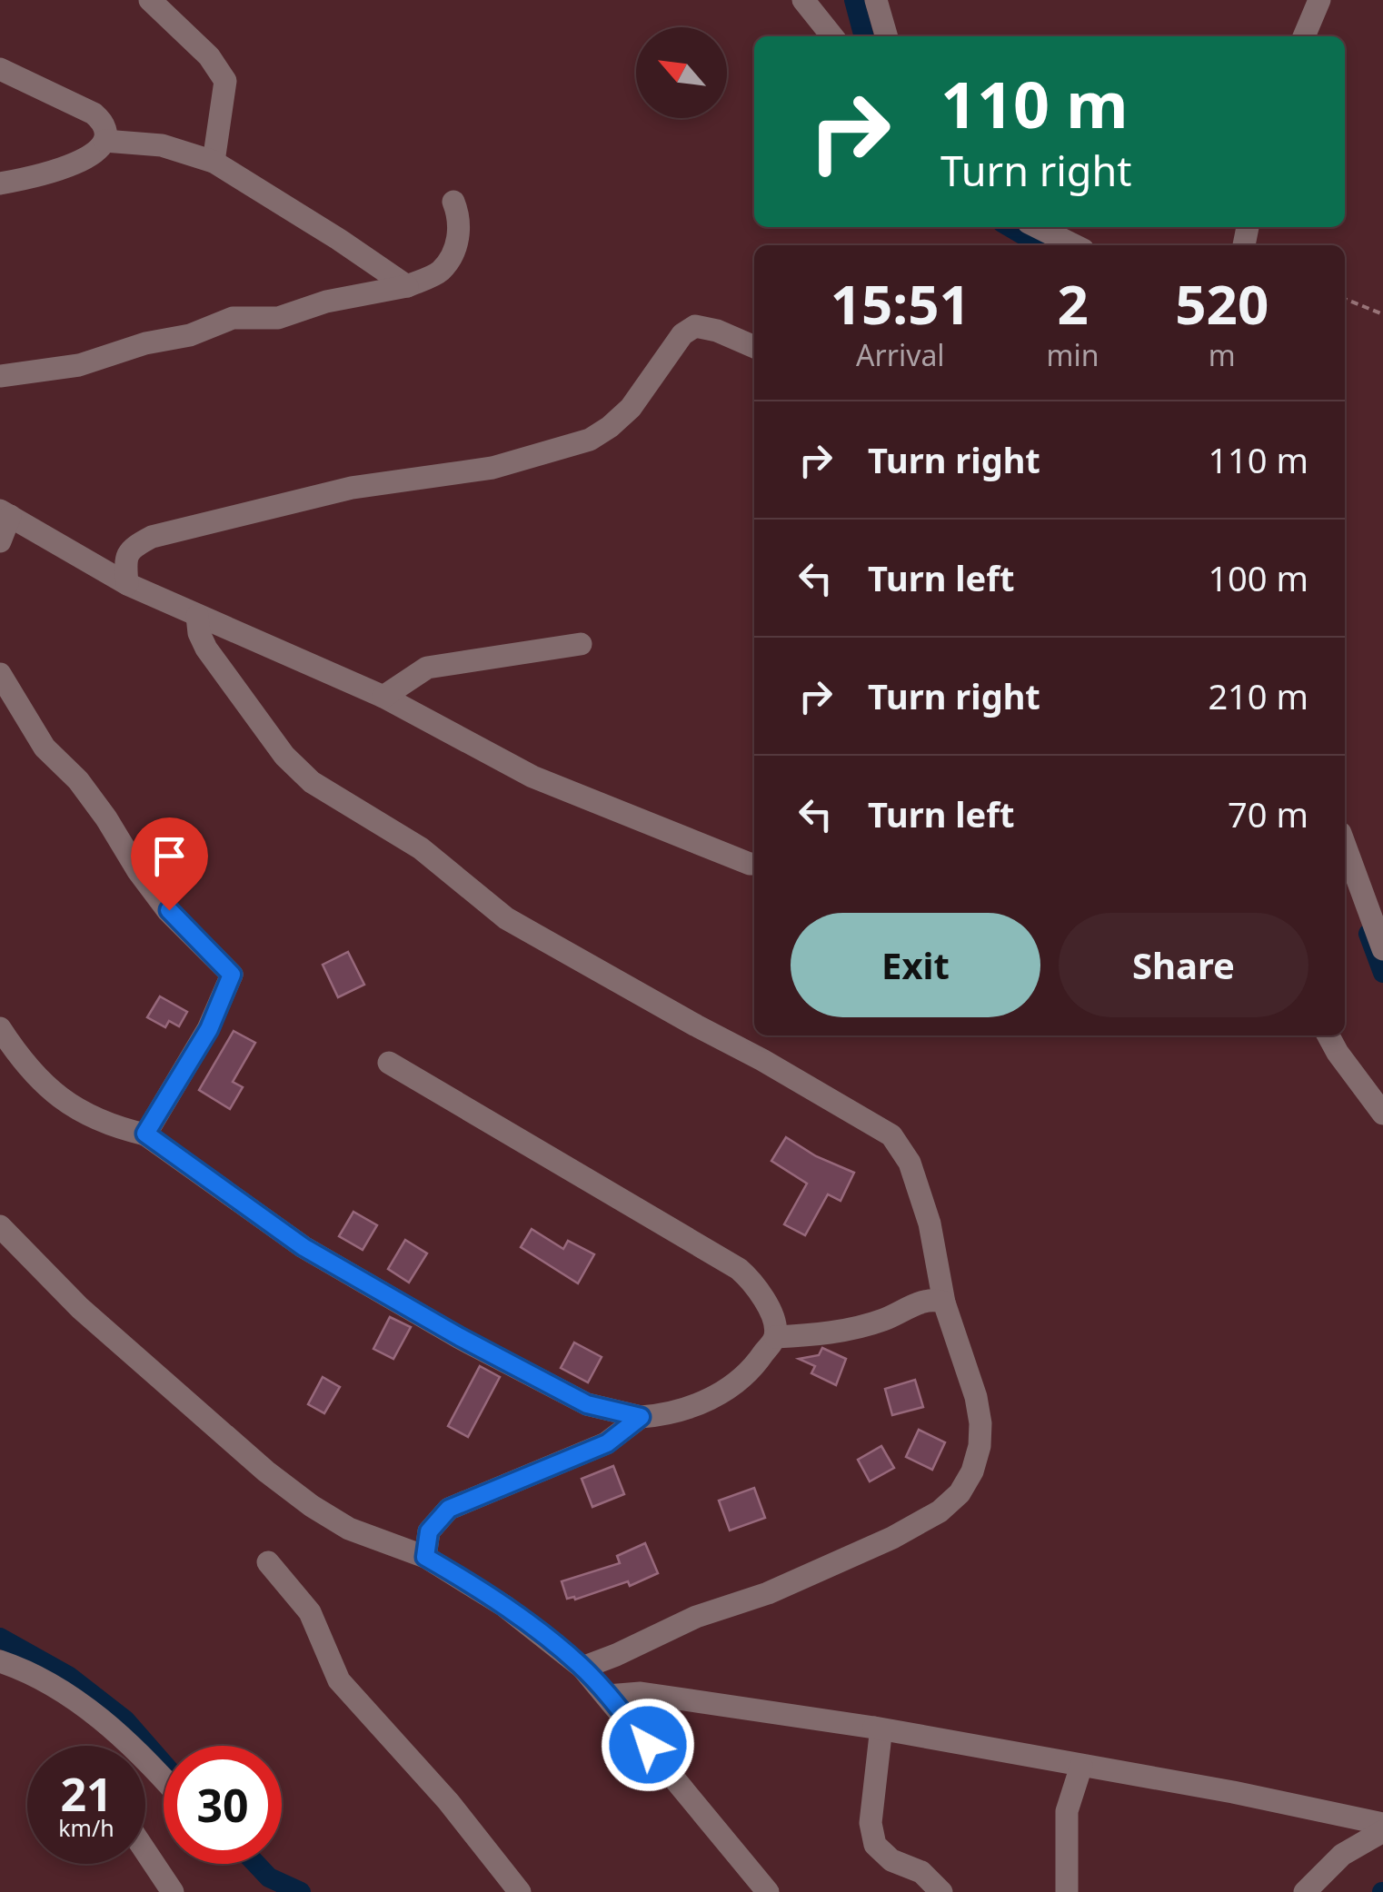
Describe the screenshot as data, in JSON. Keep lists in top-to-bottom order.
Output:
{
  "north": "top left",
  "page": {
    "turn": ["110 m", "Turn right"],
    "eta": [
      "15:51",
      "Arrival",
      "2",
      "min",
      "520",
      "m"
    ],
    "list": [
      {
        "name": "Turn right",
        "value": "110 m"
      },
      {
        "name": "Turn left",
        "value": "100 m"
      },
      {
        "name": "Turn right",
        "value": "210 m"
      },
      {
        "name": "Turn left",
        "value": "70 m"
      }
    ],
    "buttons": ["Exit", "Share"],
    "speed": "21 km/h",
    "limit": "30"
  }
}
